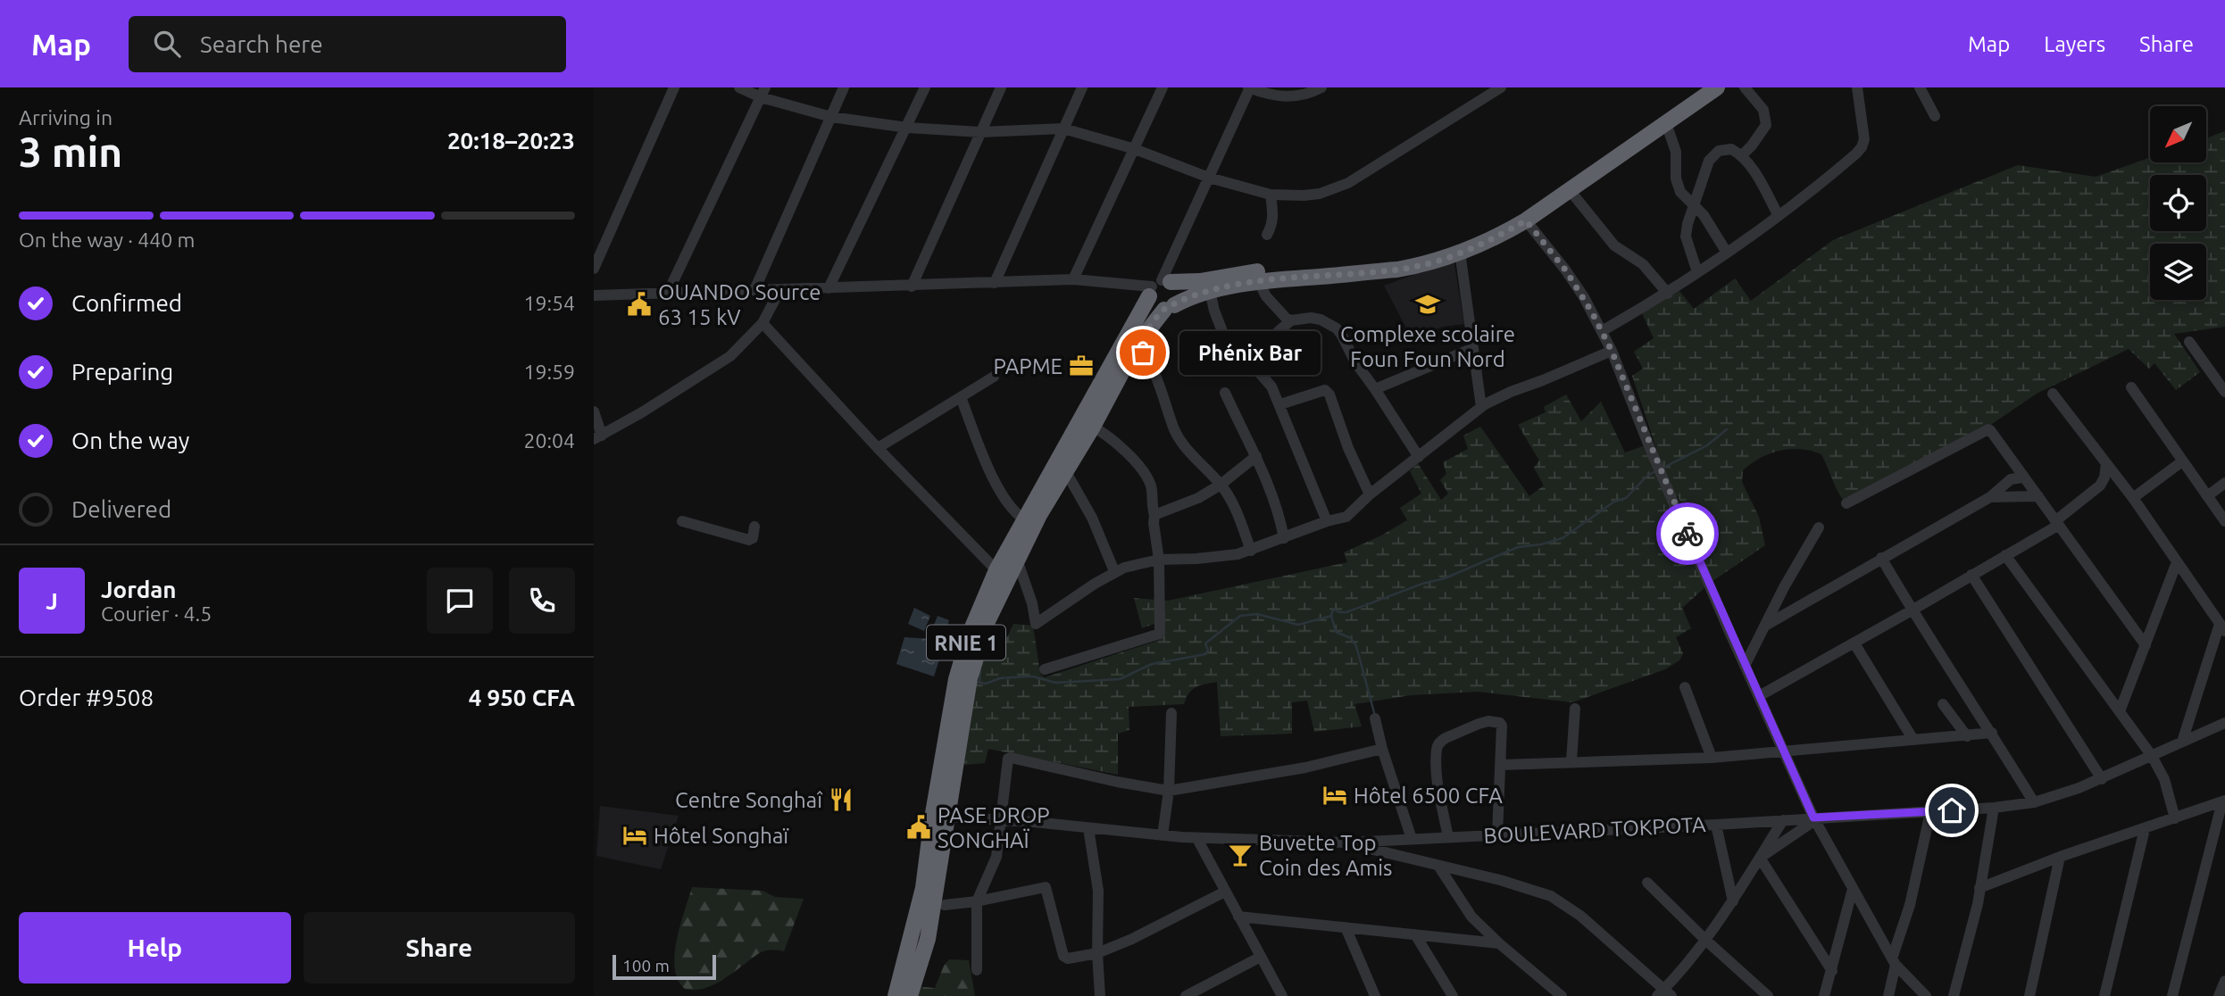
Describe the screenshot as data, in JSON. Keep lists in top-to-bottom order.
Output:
{
  "streets": {
    "highway": ["RNIE 1"],
    "street": ["BOULEVARD TOKPOTA"]
  },
  "crossings": [
    ["RNIE 1", "BOULEVARD TOKPOTA"]
  ],
  "places": {
    "public building": ["OUANDO Source 63 15 kV", "PASE DROP SONGHAÏ"],
    "school or university": ["Complexe scolaire Foun Foun Nord"],
    "other": ["Phénix Bar"],
    "office": ["PAPME"],
    "hotel": ["Hôtel 6500 CFA", "Hôtel Songhaï"],
    "restaurant": ["Centre Songhaî"],
    "bar": ["Buvette Top Coin des Amis"]
  },
  "scale_bar": "100 m",
  "north": "bottom left",
  "page": {
    "header": "Map",
    "search": "Search here",
    "nav": ["Map", "Layers", "Share"],
    "heading": ["3 min", "Arriving in", "20:18–20:23"],
    "panel": [
      "Jordan",
      "Courier · 4.5",
      "Order #9508",
      "4 950 CFA"
    ],
    "bar": "On the way · 440 m",
    "list": [
      ["Confirmed", "19:54"],
      ["Preparing", "19:59"],
      ["On the way", "20:04"],
      "Delivered"
    ],
    "bubble": "Phénix Bar",
    "round": "J",
    "buttons": ["Help", "Share"],
    "scale": "100 m"
  }
}
